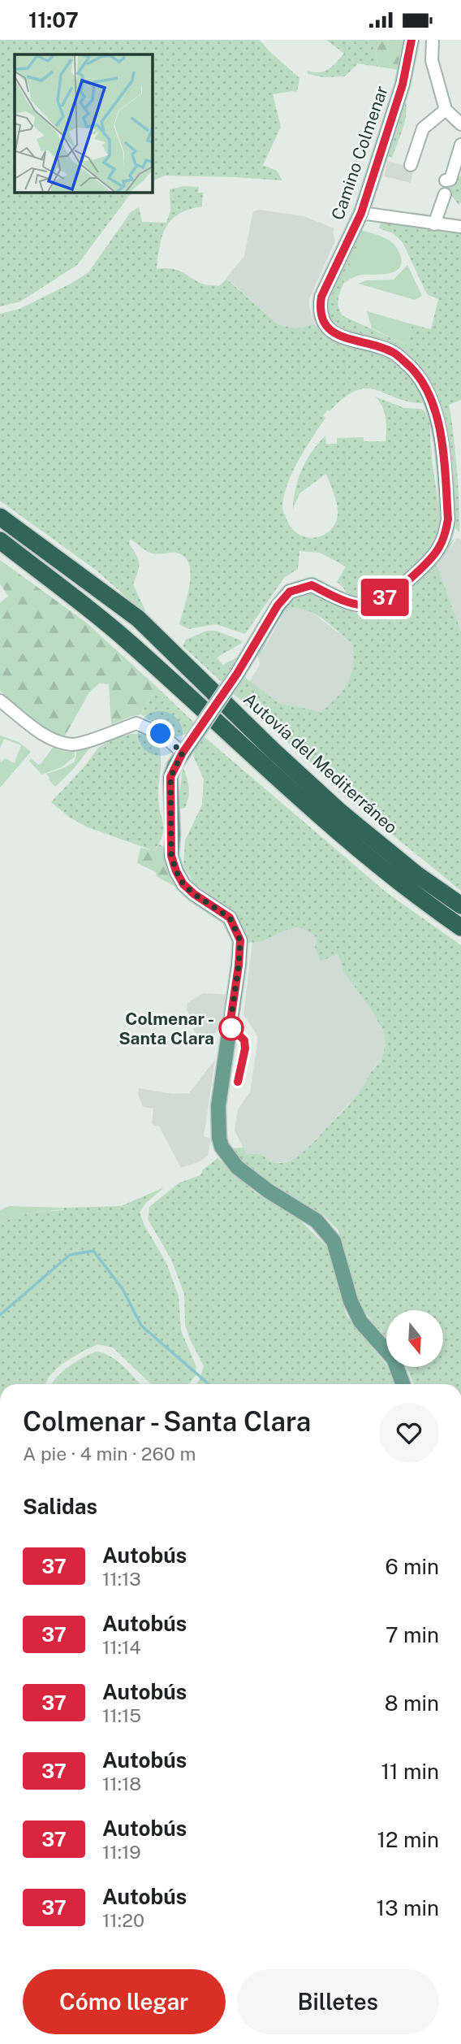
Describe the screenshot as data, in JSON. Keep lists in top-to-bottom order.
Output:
{
  "streets": {
    "highway": ["Autovía del Mediterráneo"],
    "main road": ["Camino Colmenar"]
  },
  "places": ["Colmenar - Santa Clara"],
  "lines": ["bus line 37"],
  "north": "bottom",
  "page": {
    "status": "11:07",
    "on_map": "37",
    "heading": [
      ["Colmenar - Santa Clara", "A pie · 4 min · 260 m"],
      "Salidas"
    ],
    "list": [
      {
        "mark": "37",
        "name": "Autobús",
        "note": "11:13",
        "value": "6 min"
      },
      {
        "mark": "37",
        "name": "Autobús",
        "note": "11:14",
        "value": "7 min"
      },
      {
        "mark": "37",
        "name": "Autobús",
        "note": "11:15",
        "value": "8 min"
      },
      {
        "mark": "37",
        "name": "Autobús",
        "note": "11:18",
        "value": "11 min"
      },
      {
        "mark": "37",
        "name": "Autobús",
        "note": "11:19",
        "value": "12 min"
      },
      {
        "mark": "37",
        "name": "Autobús",
        "note": "11:20",
        "value": "13 min"
      }
    ],
    "buttons": ["Cómo llegar", "Billetes"]
  }
}
